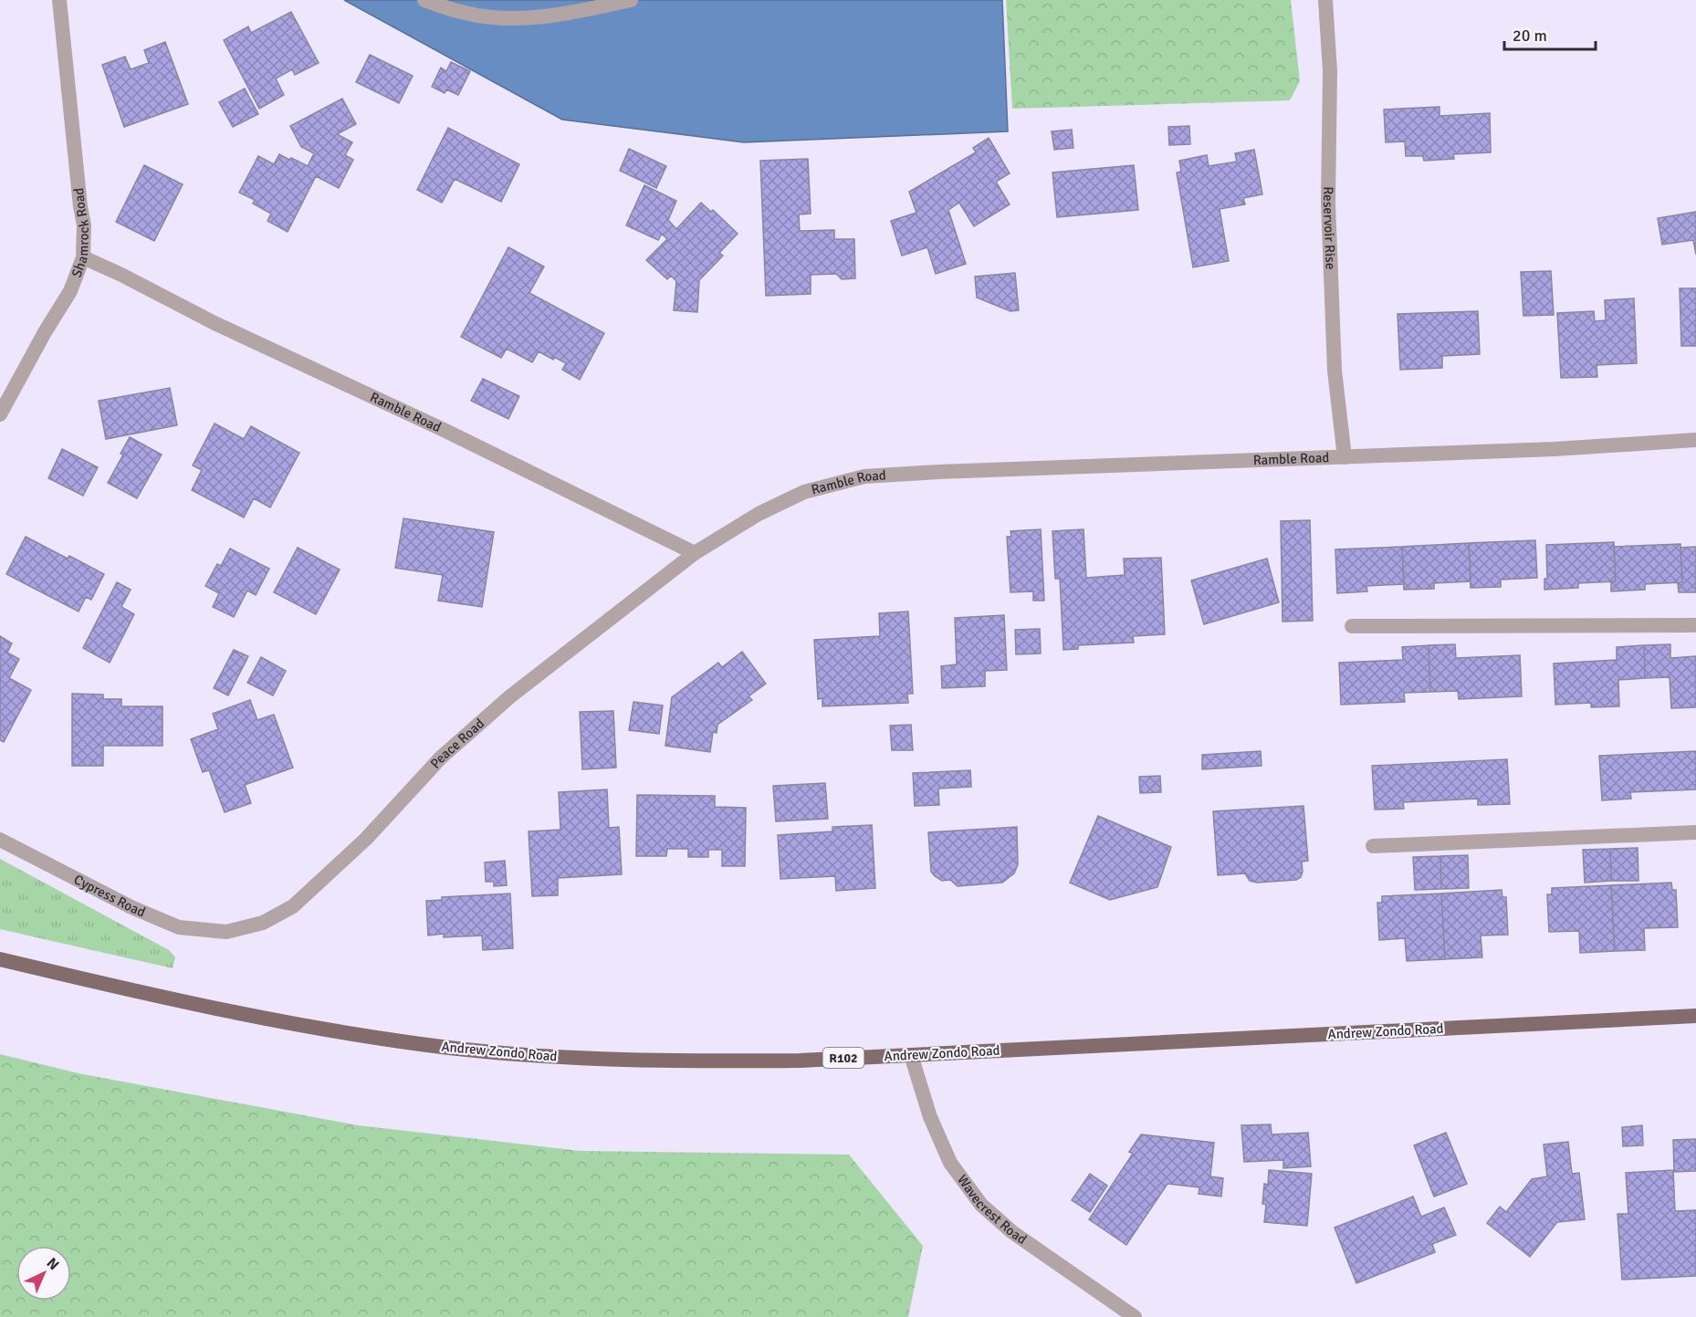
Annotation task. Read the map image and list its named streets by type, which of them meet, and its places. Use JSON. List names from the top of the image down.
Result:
{
  "streets": {
    "main road": ["Andrew Zondo Road", "R102"],
    "street": [
      "Reservoir Rise",
      "Shamrock Road",
      "Ramble Road",
      "Peace Road",
      "Cypress Road",
      "Wavecrest Road"
    ]
  },
  "crossings": [
    ["Reservoir Rise", "Ramble Road"],
    ["Shamrock Road", "Ramble Road"],
    ["Ramble Road", "Peace Road"],
    ["Peace Road", "Cypress Road"],
    ["Andrew Zondo Road", "Wavecrest Road"]
  ],
  "scale_bar": "20 m",
  "north": "top right"
}
